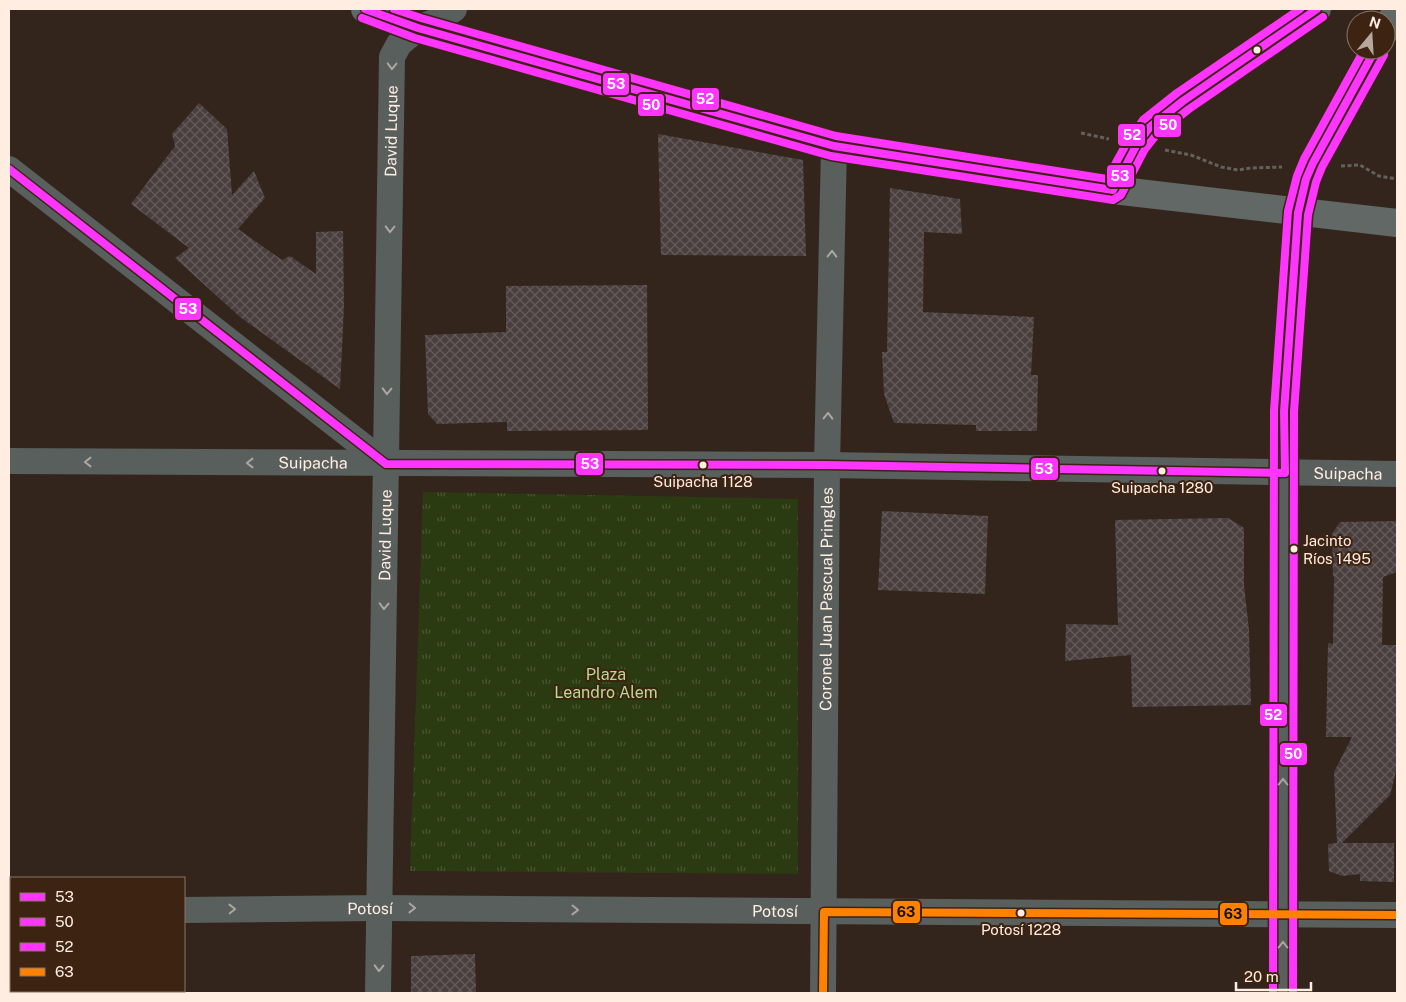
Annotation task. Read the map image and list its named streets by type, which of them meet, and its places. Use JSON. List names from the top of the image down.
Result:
{
  "streets": {
    "street": [
      "David Luque",
      "Suipacha",
      "Coronel Juan Pascual Pringles",
      "Potosí"
    ]
  },
  "crossings": [
    ["David Luque", "Suipacha"],
    ["David Luque", "Potosí"],
    ["Suipacha", "Coronel Juan Pascual Pringles"],
    ["Coronel Juan Pascual Pringles", "Potosí"]
  ],
  "one_way": ["David Luque", "Coronel Juan Pascual Pringles", "Potosí"],
  "parks": ["Plaza Leandro Alem"],
  "places": [
    "Suipacha 1128",
    "Suipacha 1280",
    "Jacinto Ríos 1495",
    "Potosí 1228"
  ],
  "lines": [
    "transit line 53",
    "transit line 52",
    "transit line 50",
    "transit line 63"
  ],
  "legend": [
    "53",
    "50",
    "52",
    "63"
  ],
  "scale_bar": "20 m",
  "north": "top"
}
